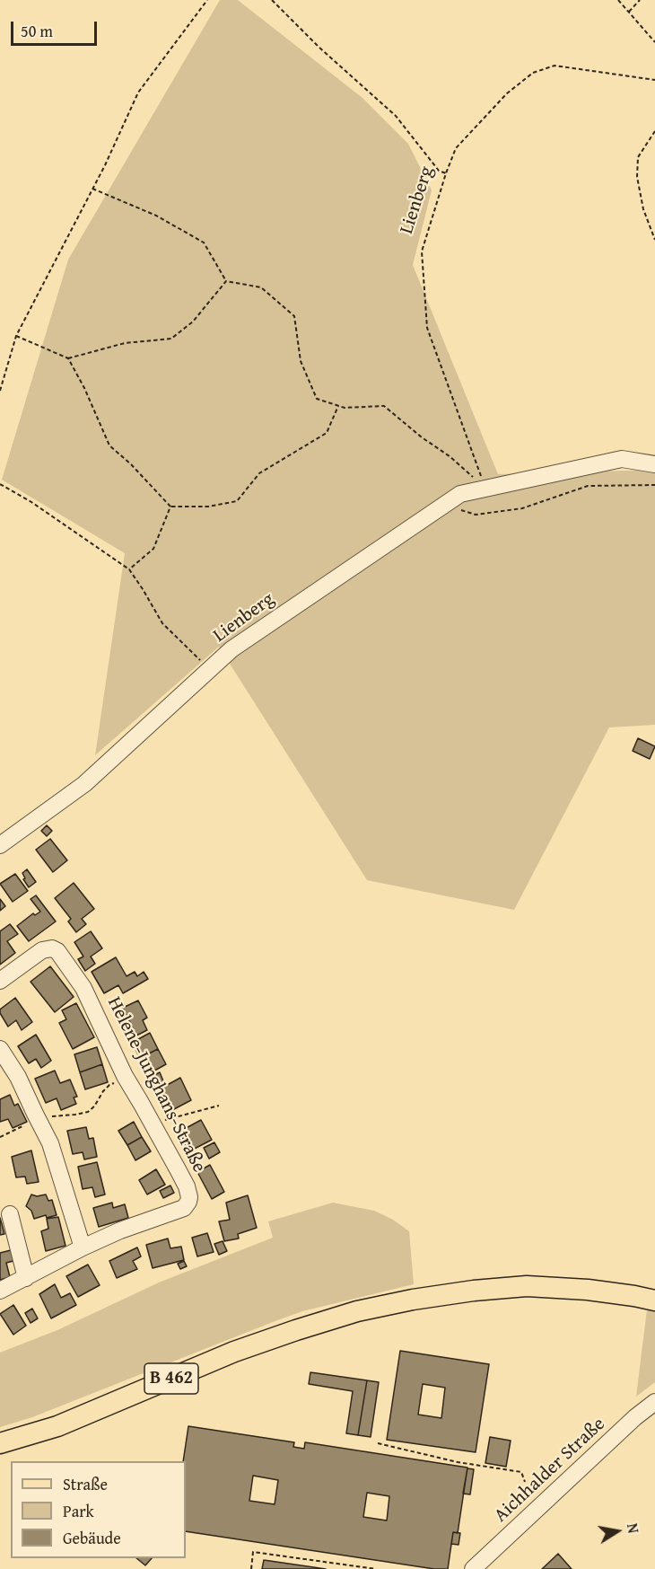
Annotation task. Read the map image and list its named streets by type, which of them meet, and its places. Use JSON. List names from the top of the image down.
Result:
{
  "streets": {
    "main road": ["B 462"],
    "street": ["Lienberg", "Helene-Junghans-Straße", "Aichhalder Straße"]
  },
  "legend": ["Straße", "Park", "Gebäude"],
  "scale_bar": "50 m",
  "north": "right"
}
